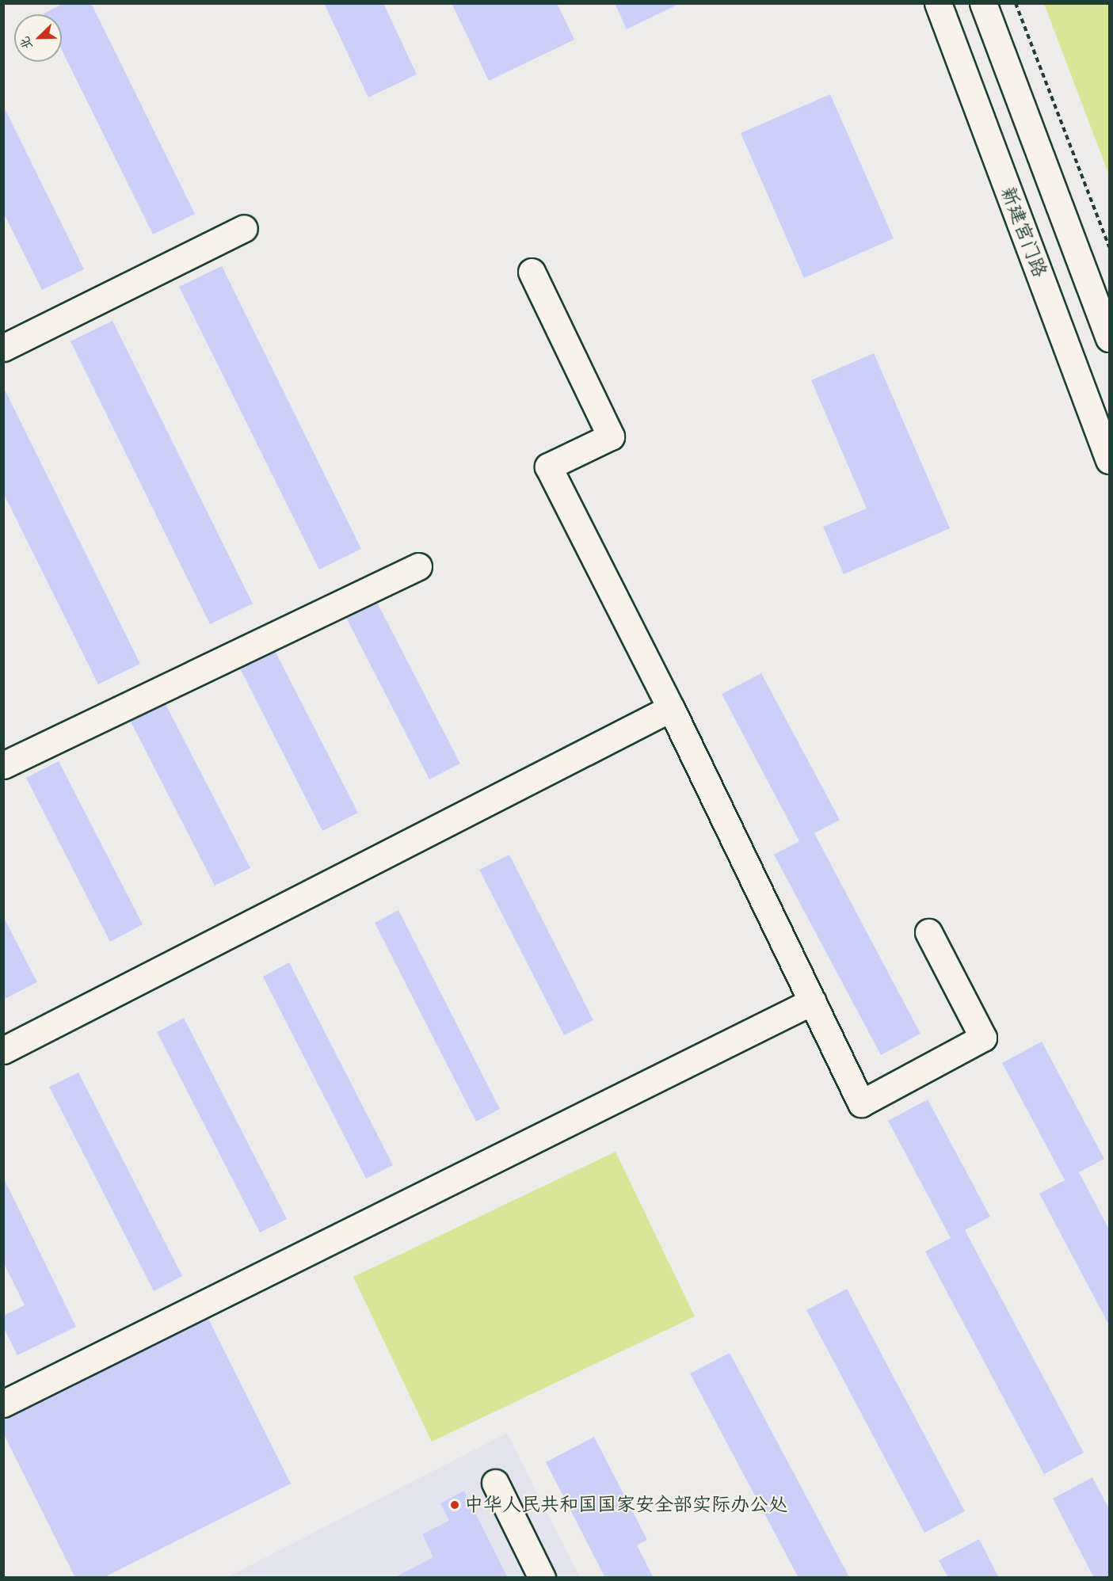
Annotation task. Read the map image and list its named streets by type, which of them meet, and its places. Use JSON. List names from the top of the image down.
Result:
{
  "streets": {
    "street": ["新建宫门路"]
  },
  "places": ["中华人民共和国国家安全部实际办公处"],
  "north": "bottom left"
}
